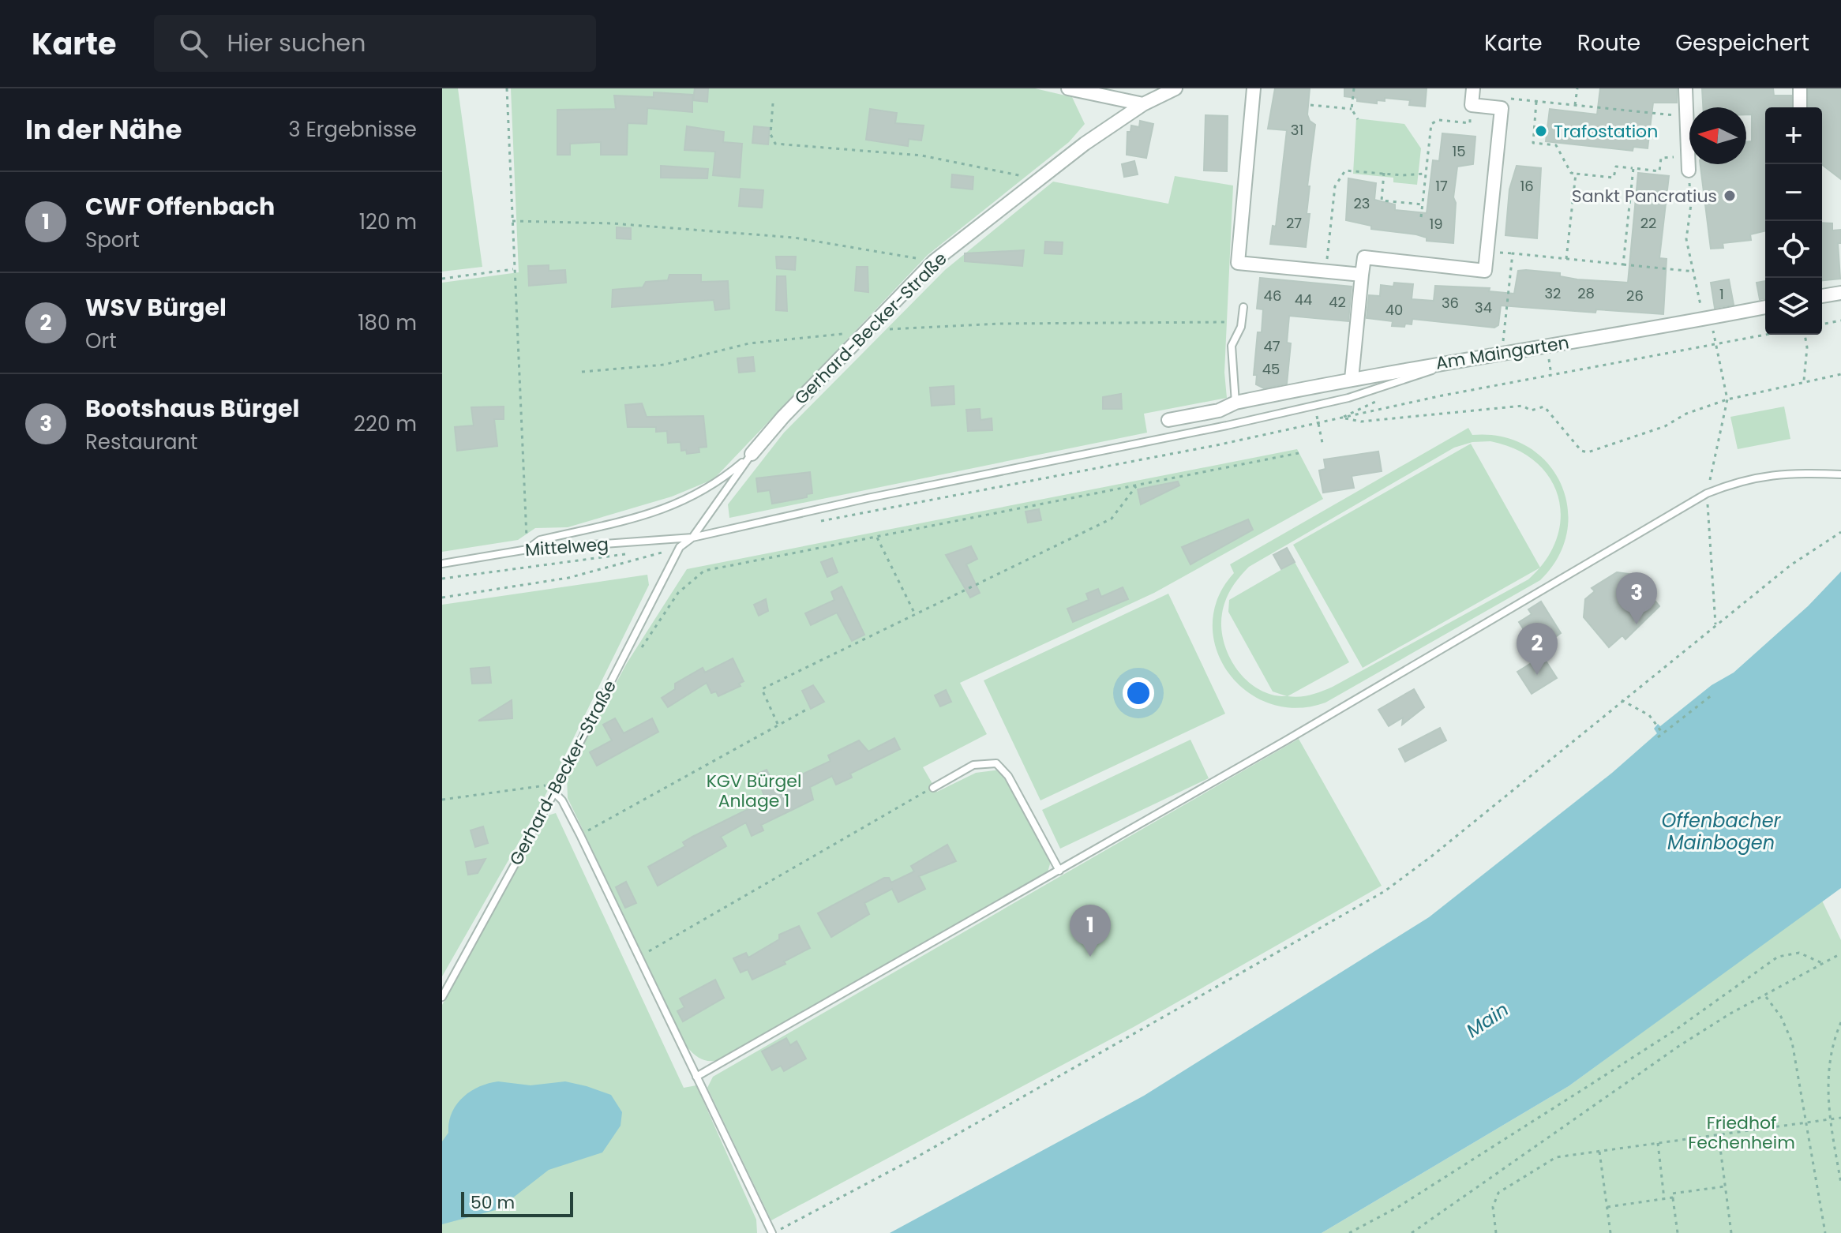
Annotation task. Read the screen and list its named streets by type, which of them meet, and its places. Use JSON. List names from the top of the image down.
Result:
{
  "streets": {
    "street": ["Gerhard-Becker-Straße", "Am Maingarten"],
    "lane": ["Mittelweg"]
  },
  "crossings": [
    ["Gerhard-Becker-Straße", "Mittelweg"]
  ],
  "water": ["Offenbacher Mainbogen", "Main"],
  "parks": ["KGV Bürgel Anlage 1", "Friedhof Fechenheim"],
  "places": ["Trafostation", "Sankt Pancratius"],
  "house_numbers": [
    "31",
    "15",
    "17",
    "16",
    "23",
    "27",
    "22",
    "19",
    "32",
    "28",
    "1",
    "46",
    "26",
    "44",
    "42",
    "36",
    "34",
    "40",
    "47",
    "45"
  ],
  "scale_bar": "50 m",
  "north": "left",
  "page": {
    "header": "Karte",
    "search": "Hier suchen",
    "nav": ["Karte", "Route", "Gespeichert"],
    "heading": ["In der Nähe", "3 Ergebnisse"],
    "map_buttons": ["+", "−"],
    "list": [
      {
        "mark": "1",
        "name": "CWF Offenbach",
        "note": "Sport",
        "value": "120 m"
      },
      {
        "mark": "2",
        "name": "WSV Bürgel",
        "note": "Ort",
        "value": "180 m"
      },
      {
        "mark": "3",
        "name": "Bootshaus Bürgel",
        "note": "Restaurant",
        "value": "220 m"
      }
    ],
    "pins": ["3", "2", "1"],
    "scale": "50 m"
  }
}
